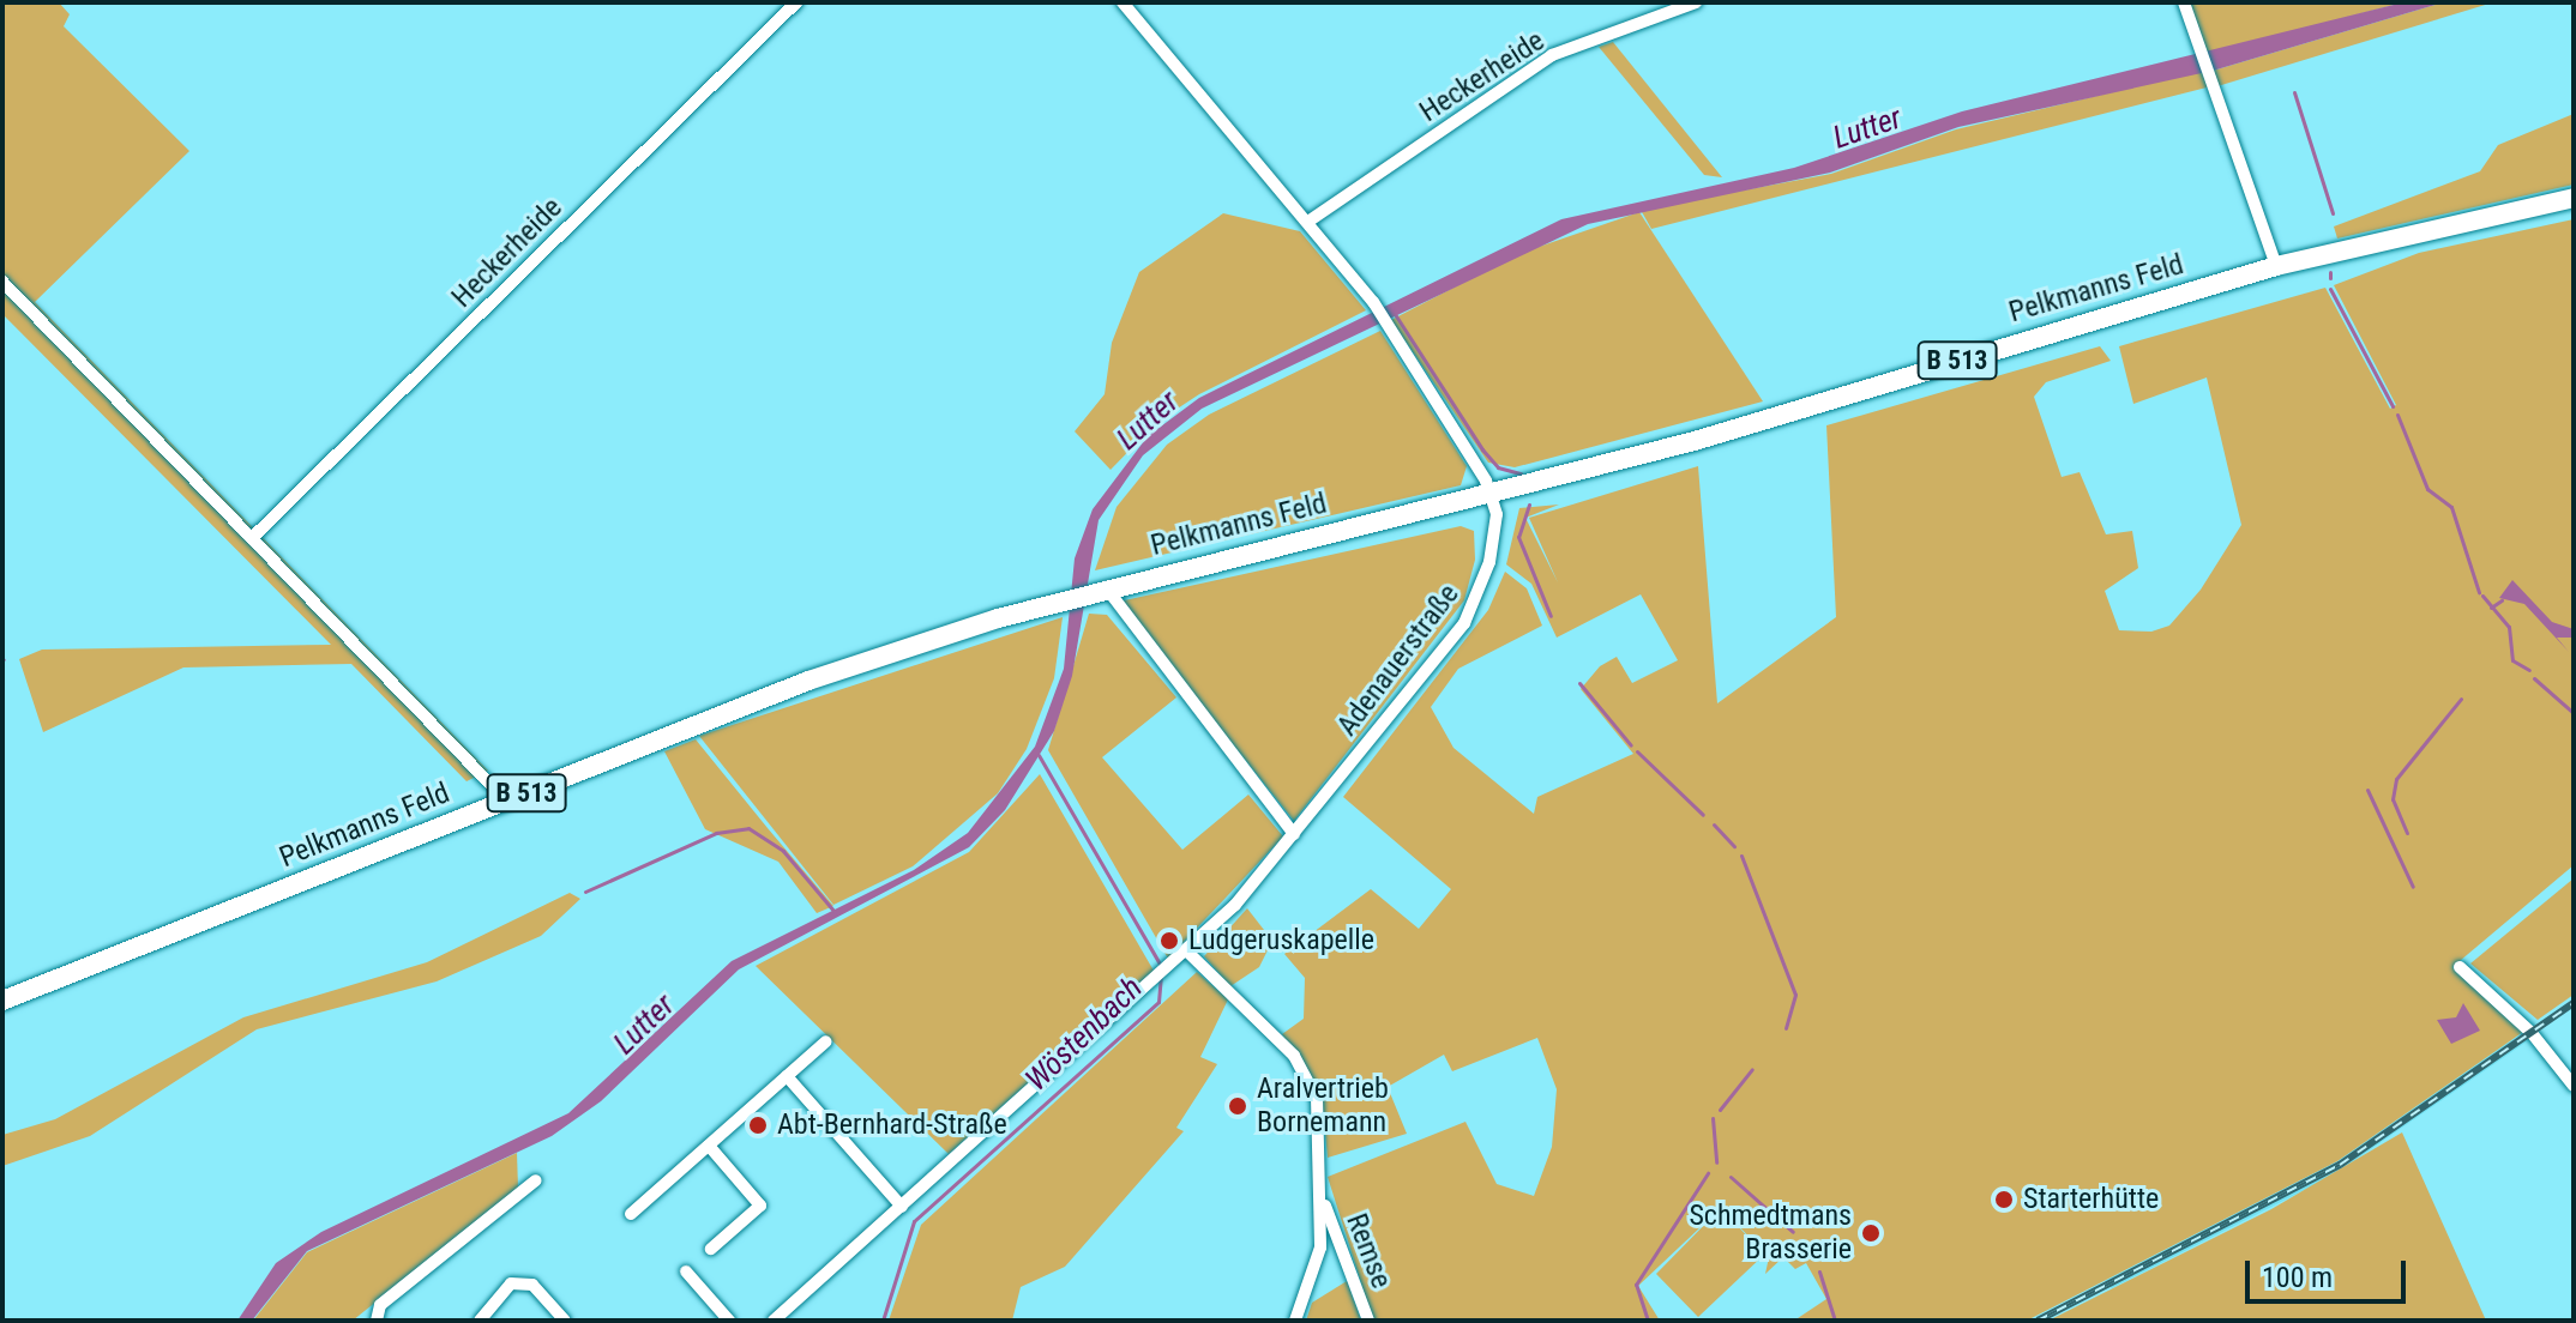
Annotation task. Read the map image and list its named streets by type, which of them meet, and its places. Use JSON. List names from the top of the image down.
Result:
{
  "streets": {
    "main road": ["Pelkmanns Feld", "B 513"],
    "street": ["Heckerheide", "Adenauerstraße", "Remse"]
  },
  "crossings": [
    ["Pelkmanns Feld", "Adenauerstraße"]
  ],
  "water": ["Lutter", "Wöstenbach"],
  "places": [
    "Ludgeruskapelle",
    "Aralvertrieb Bornemann",
    "Abt-Bernhard-Straße",
    "Starterhütte",
    "Schmedtmans Brasserie"
  ],
  "scale_bar": "100 m"
}
